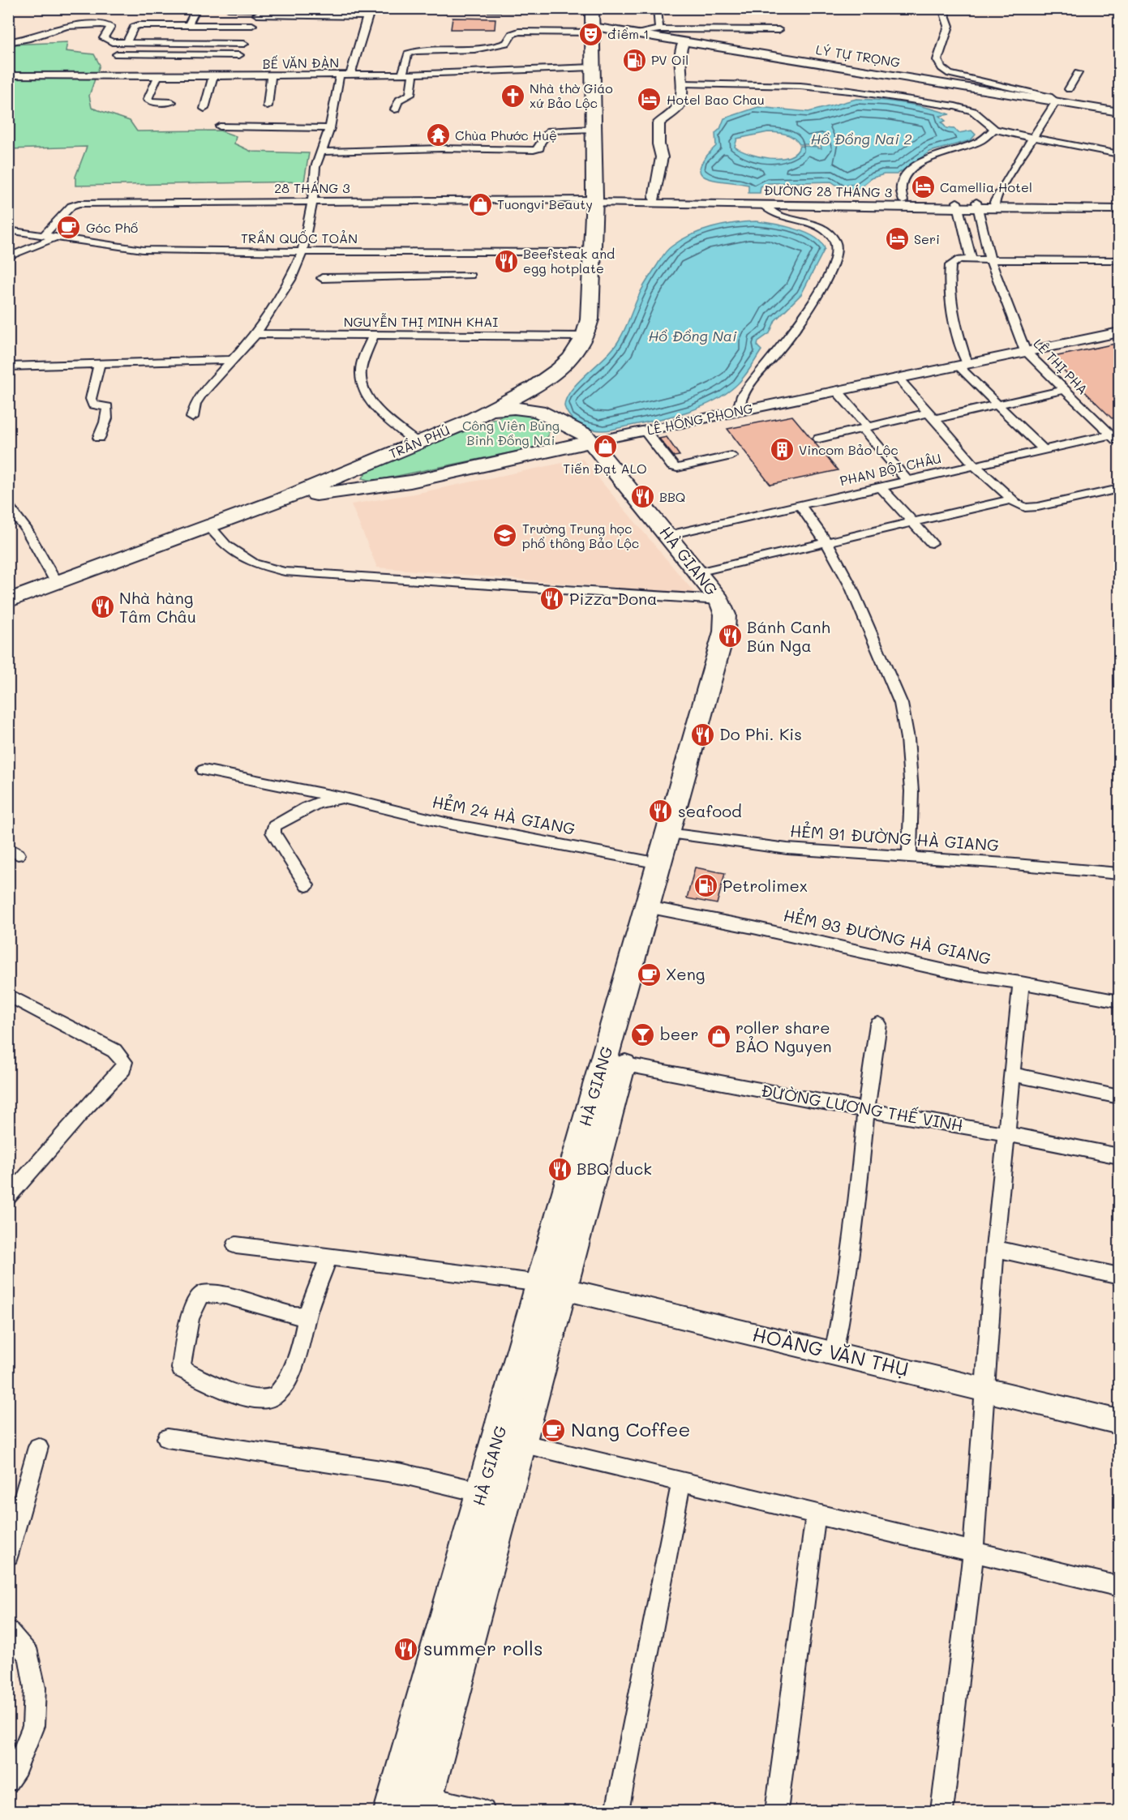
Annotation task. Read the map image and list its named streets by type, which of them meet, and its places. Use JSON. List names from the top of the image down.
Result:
{
  "streets": {
    "highway": ["LÊ HỒNG PHONG", "TRẦN PHÚ", "HÀ GIANG"],
    "street": [
      "LÝ TỰ TRỌNG",
      "BẾ VĂN ĐÀN",
      "28 THÁNG 3",
      "ĐƯỜNG 28 THÁNG 3",
      "TRẦN QUỐC TOẢN",
      "NGUYỄN THỊ MINH KHAI",
      "LÊ THỊ PHA",
      "PHAN BỘI CHÂU",
      "HẺM 24 HÀ GIANG",
      "HẺM 91 ĐƯỜNG HÀ GIANG",
      "HẺM 93 ĐƯỜNG HÀ GIANG",
      "ĐƯỜNG LƯƠNG THẾ VINH",
      "HOÀNG VĂN THỤ"
    ]
  },
  "crossings": [
    ["LÝ TỰ TRỌNG", "TRẦN PHÚ"],
    ["BẾ VĂN ĐÀN", "TRẦN PHÚ"],
    ["28 THÁNG 3", "ĐƯỜNG 28 THÁNG 3"],
    ["28 THÁNG 3", "TRẦN QUỐC TOẢN"],
    ["28 THÁNG 3", "TRẦN PHÚ"],
    ["ĐƯỜNG 28 THÁNG 3", "LÊ THỊ PHA"],
    ["ĐƯỜNG 28 THÁNG 3", "TRẦN PHÚ"],
    ["TRẦN QUỐC TOẢN", "TRẦN PHÚ"],
    ["NGUYỄN THỊ MINH KHAI", "TRẦN PHÚ"],
    ["LÊ THỊ PHA", "LÊ HỒNG PHONG"],
    ["LÊ THỊ PHA", "PHAN BỘI CHÂU"],
    ["LÊ HỒNG PHONG", "TRẦN PHÚ"],
    ["LÊ HỒNG PHONG", "HÀ GIANG"],
    ["TRẦN PHÚ", "HÀ GIANG"],
    ["PHAN BỘI CHÂU", "HÀ GIANG"],
    ["HÀ GIANG", "HẺM 24 HÀ GIANG"],
    ["HÀ GIANG", "HẺM 91 ĐƯỜNG HÀ GIANG"],
    ["HÀ GIANG", "HẺM 93 ĐƯỜNG HÀ GIANG"],
    ["HÀ GIANG", "ĐƯỜNG LƯƠNG THẾ VINH"],
    ["HÀ GIANG", "HOÀNG VĂN THỤ"]
  ],
  "water": ["Hồ Đồng Nai 2", "Hồ Đồng Nai"],
  "parks": ["Công Viên Bùng Binh Đồng Nai"],
  "places": {
    "theatre": ["điểm 1"],
    "fuel station": ["PV Oil", "Petrolimex"],
    "church": ["Nhà thờ Giáo xứ Bảo Lộc"],
    "hotel": ["Hotel Bao Chau", "Camellia Hotel", "Seri"],
    "temple": ["Chùa Phước Huệ"],
    "shop": ["Tuongvi Beauty", "Tiến Đạt ALO", "roller share BẢO Nguyen"],
    "cafe": ["Góc Phố", "Xeng", "Nang Coffee"],
    "restaurant": [
      "Beefsteak and egg hotplate",
      "BBQ",
      "Pizza Dona",
      "Nhà hàng Tâm Châu",
      "Bánh Canh Bún Nga",
      "Do Phi. Kis",
      "seafood",
      "BBQ duck",
      "summer rolls"
    ],
    "building": ["Vincom Bảo Lộc"],
    "school or university": ["Trường Trung học phổ thông Bảo Lộc"],
    "bar": ["beer"]
  }
}
